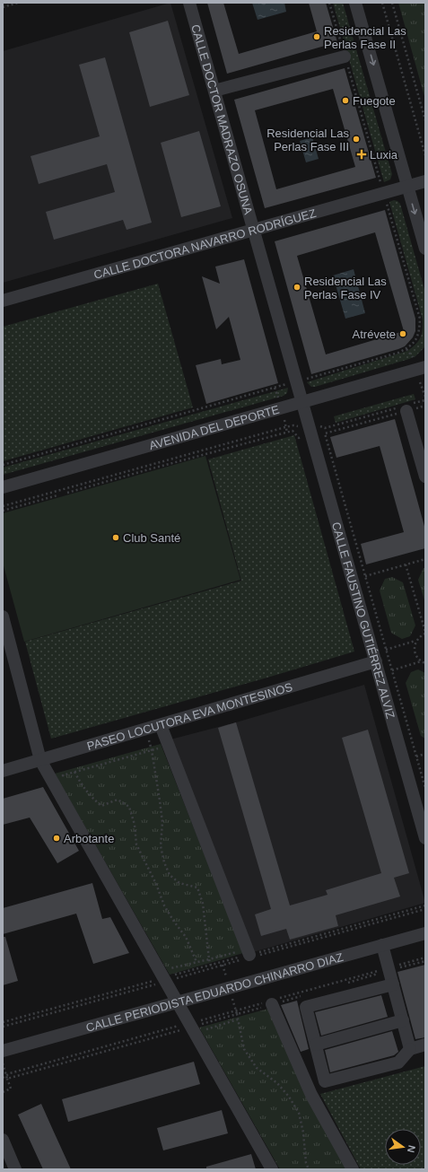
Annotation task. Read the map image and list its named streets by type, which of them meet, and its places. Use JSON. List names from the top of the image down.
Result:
{
  "streets": {
    "street": [
      "CALLE DOCTOR MADRAZO OSUNA",
      "CALLE DOCTORA NAVARRO RODRÍGUEZ",
      "AVENIDA DEL DEPORTE",
      "CALLE FAUSTINO GUTIÉRREZ ALVIZ",
      "PASEO LOCUTORA EVA MONTESINOS",
      "CALLE PERIODISTA EDUARDO CHINARRO DIAZ"
    ]
  },
  "crossings": [
    ["CALLE DOCTOR MADRAZO OSUNA", "CALLE DOCTORA NAVARRO RODRÍGUEZ"],
    ["CALLE DOCTOR MADRAZO OSUNA", "AVENIDA DEL DEPORTE"],
    ["CALLE DOCTOR MADRAZO OSUNA", "CALLE FAUSTINO GUTIÉRREZ ALVIZ"],
    ["AVENIDA DEL DEPORTE", "CALLE FAUSTINO GUTIÉRREZ ALVIZ"],
    ["CALLE FAUSTINO GUTIÉRREZ ALVIZ", "PASEO LOCUTORA EVA MONTESINOS"]
  ],
  "places": {
    "other": [
      "Residencial Las Perlas Fase II",
      "Fuegote",
      "Residencial Las Perlas Fase III",
      "Residencial Las Perlas Fase IV",
      "Atrévete",
      "Club Santé",
      "Arbotante"
    ],
    "health": ["Luxia"]
  },
  "north": "right"
}
